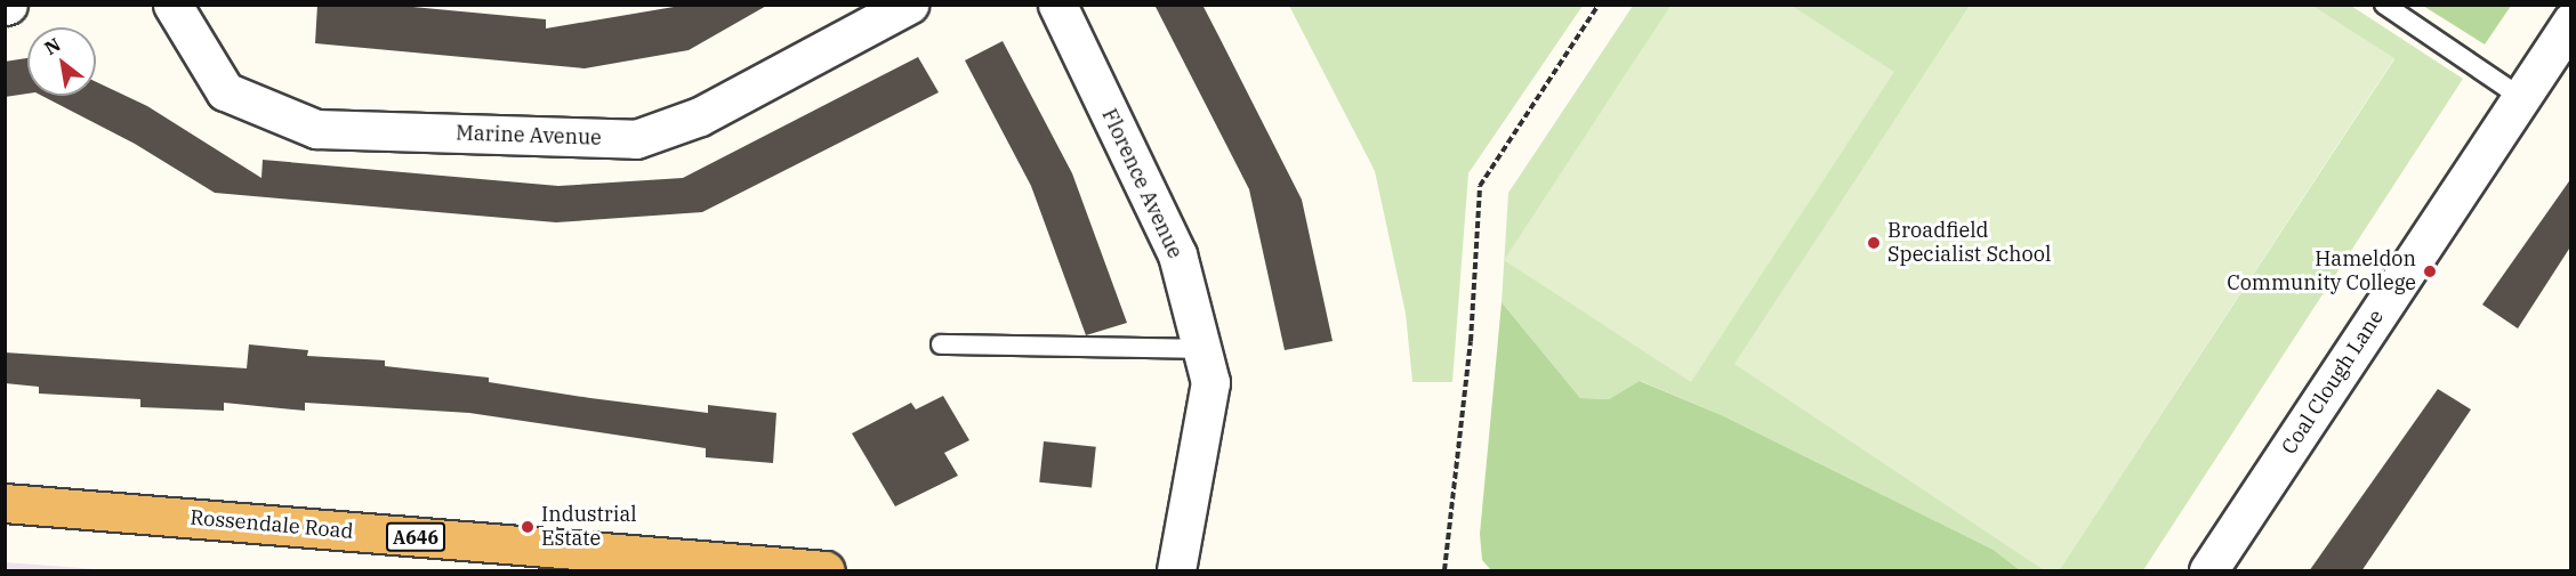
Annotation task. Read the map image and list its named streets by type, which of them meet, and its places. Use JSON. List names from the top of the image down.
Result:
{
  "streets": {
    "highway": ["Rossendale Road", "A646"],
    "street": ["Marine Avenue", "Florence Avenue", "Coal Clough Lane"]
  },
  "places": ["Broadfield Specialist School", "Hameldon Community College", "Industrial Estate"],
  "north": "top left"
}
